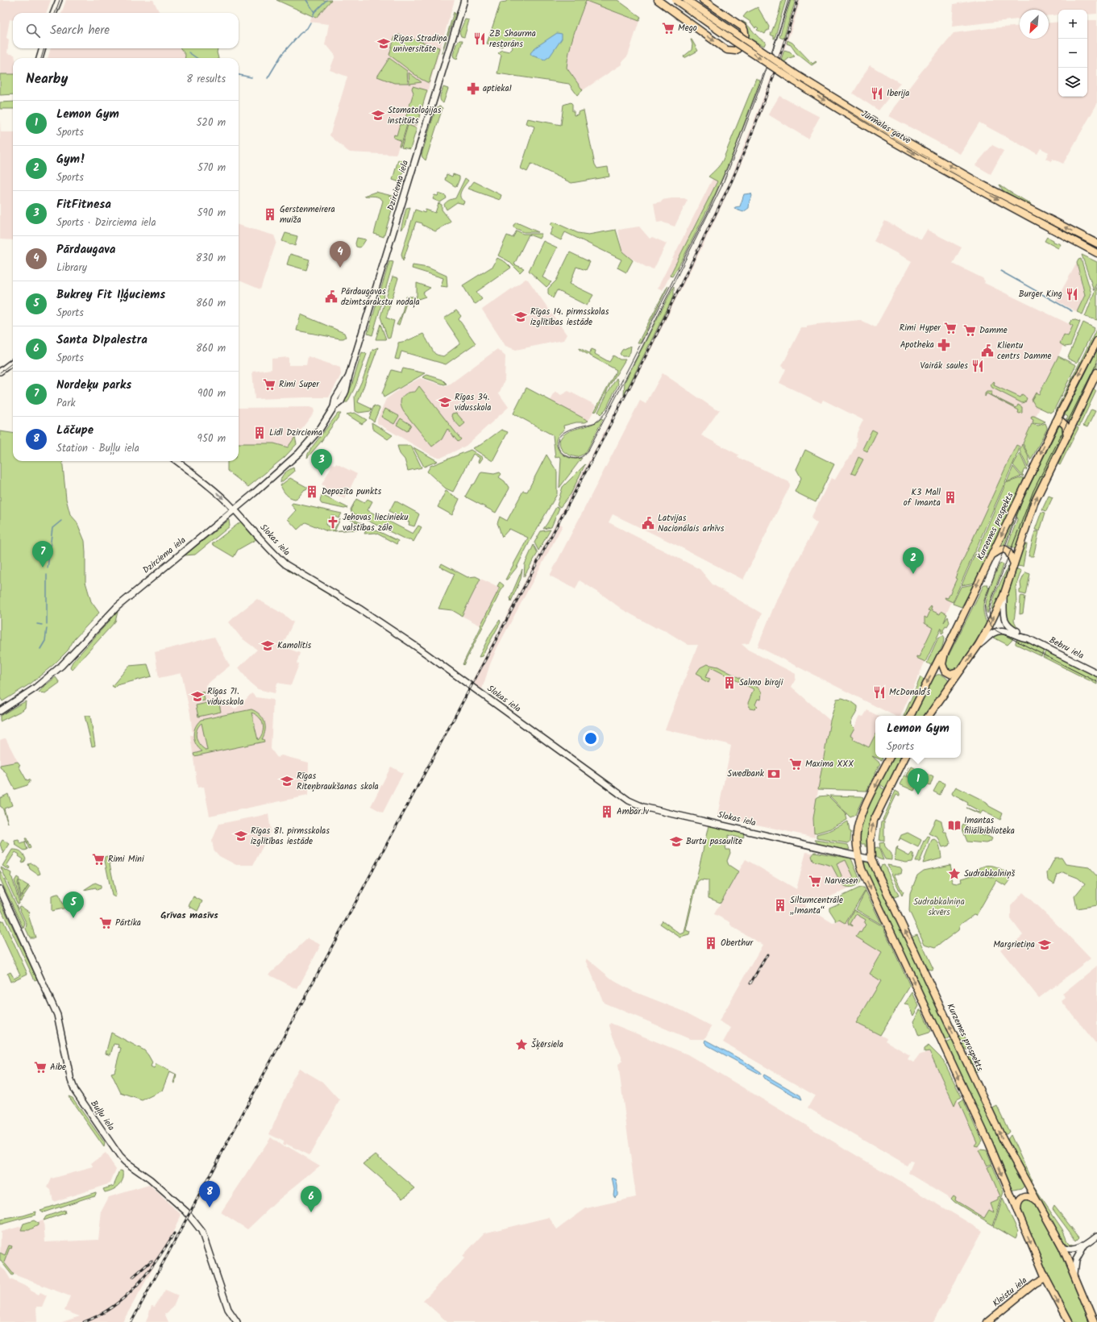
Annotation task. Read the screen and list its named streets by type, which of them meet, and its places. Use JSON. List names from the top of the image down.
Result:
{
  "streets": {
    "main road": ["Jūrmalas gatve", "Kurzemes prospekts", "Kleistu iela"],
    "street": [
      "Dzirciema iela",
      "Slokas iela",
      "Bebru iela",
      "Buļļu iela"
    ]
  },
  "crossings": [
    ["Dzirciema iela", "Slokas iela"],
    ["Kurzemes prospekts", "Slokas iela"]
  ],
  "districts": ["Grīvas masīvs"],
  "parks": ["Sudrabkalniņa skvērs"],
  "places": {
    "supermarket": [
      "Mego",
      "Rimi Hyper",
      "Damme",
      "Rimi Super",
      "Maxima XXX",
      "Rimi Mini",
      "Narvesen",
      "Pārtika",
      "Aibe"
    ],
    "restaurant": [
      "ZB Shaurma restorāns",
      "Iberija",
      "Burger King",
      "Vairāk saules",
      "McDonald's"
    ],
    "school or university": [
      "Rīgas Stradiņa universitāte",
      "Stomatoloģijas institūts",
      "Rīgas 14. pirmsskolas izglītības iestāde",
      "Rīgas 34. vidusskola",
      "Kamolītis",
      "Rīgas 71. vidusskola",
      "Rīgas Riteņbraukšanas skola",
      "Rīgas 81. pirmsskolas izglītības iestāde",
      "Burtu pasaulīte",
      "Margrietiņa"
    ],
    "pharmacy": ["aptieka1", "Apotheka"],
    "building": [
      "Gerstenmeirera muiža",
      "Lidl Dzirciema",
      "Depozīta punkts",
      "K3 Mall of Imanta",
      "Salmo biroji",
      "Ambar.lv",
      "Siltumcentrāle „Imanta“",
      "Oberthur"
    ],
    "public building": ["Pārdaugavas dzimtsarakstu nodaļa", "Klientu centrs Damme", "Latvijas Nacionālais arhīvs"],
    "church": ["Jehovas liecinieku valstības zāle"],
    "bank": ["Swedbank"],
    "library": ["Imantas filiālbibliotēka"],
    "place": ["Sudrabkalniņš", "Šķērsiela"]
  },
  "north": "bottom left",
  "page": {
    "map_buttons": ["+", "−"],
    "search": "Search here",
    "heading": ["Nearby", "8 results"],
    "list": [
      {
        "mark": "1",
        "name": "Lemon Gym",
        "note": "Sports",
        "value": "520 m"
      },
      {
        "mark": "2",
        "name": "Gym!",
        "note": "Sports",
        "value": "570 m"
      },
      {
        "mark": "3",
        "name": "FitFitnesa",
        "note": "Sports · Dzirciema iela",
        "value": "590 m"
      },
      {
        "mark": "4",
        "name": "Pārdaugava",
        "note": "Library",
        "value": "830 m"
      },
      {
        "mark": "5",
        "name": "Bukrey Fit Iļģuciems",
        "note": "Sports",
        "value": "860 m"
      },
      {
        "mark": "6",
        "name": "Santa DIpalestra",
        "note": "Sports",
        "value": "860 m"
      },
      {
        "mark": "7",
        "name": "Nordeķu parks",
        "note": "Park",
        "value": "900 m"
      },
      {
        "mark": "8",
        "name": "Lāčupe",
        "note": "Station · Buļļu iela",
        "value": "950 m"
      }
    ],
    "pins": [
      "4",
      "3",
      "7",
      "2",
      "1",
      "5",
      "8",
      "6"
    ],
    "popup": ["Lemon Gym", "Sports"]
  }
}
